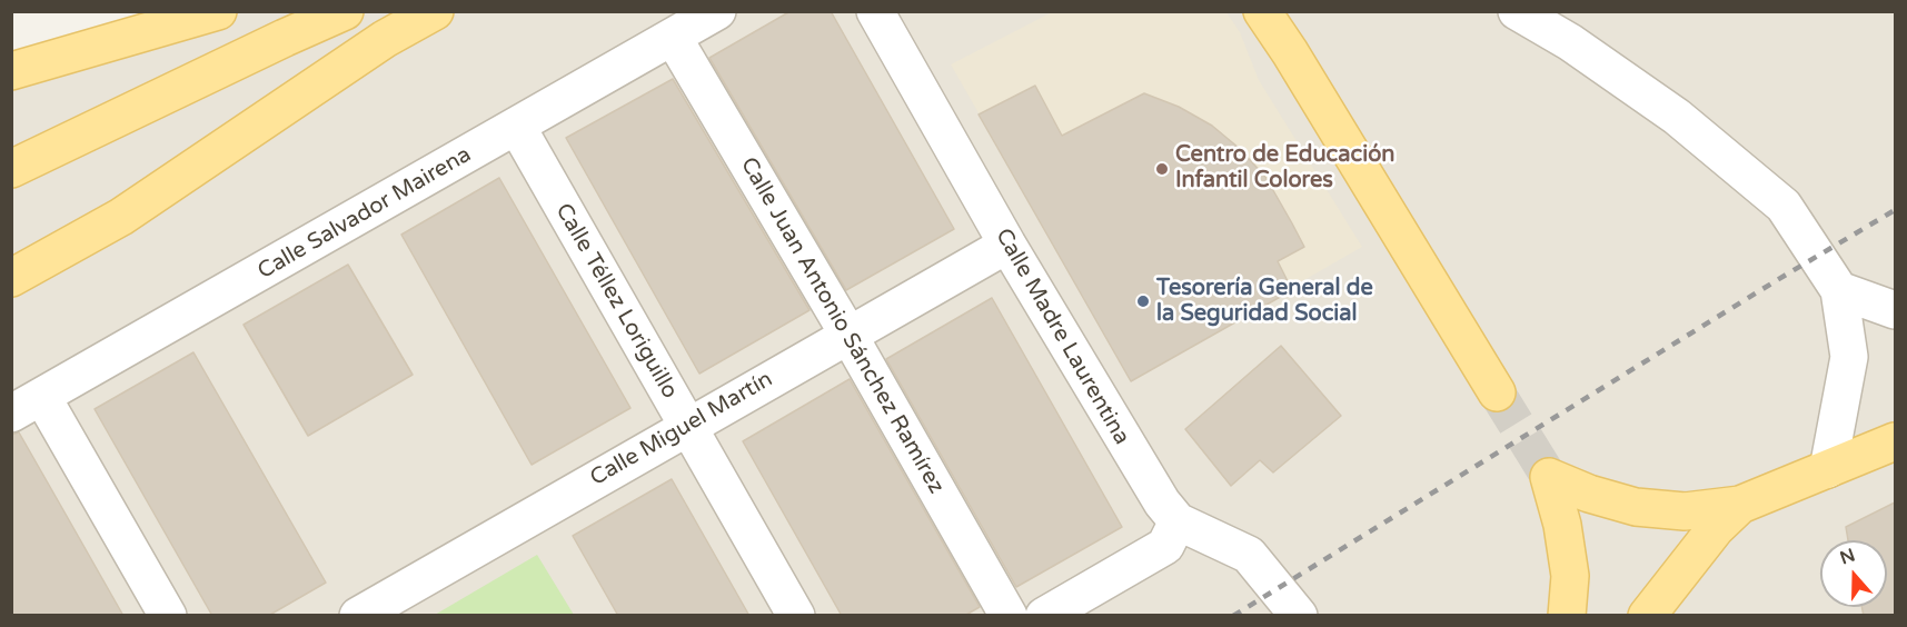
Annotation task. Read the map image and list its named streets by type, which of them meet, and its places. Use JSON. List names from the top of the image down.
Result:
{
  "streets": {
    "street": [
      "Calle Salvador Mairena",
      "Calle Téllez Loriguillo",
      "Calle Juan Antonio Sánchez Ramírez",
      "Calle Madre Laurentina",
      "Calle Miguel Martín"
    ]
  },
  "crossings": [
    ["Calle Salvador Mairena", "Calle Téllez Loriguillo"],
    ["Calle Salvador Mairena", "Calle Juan Antonio Sánchez Ramírez"],
    ["Calle Téllez Loriguillo", "Calle Miguel Martín"],
    ["Calle Juan Antonio Sánchez Ramírez", "Calle Miguel Martín"],
    ["Calle Madre Laurentina", "Calle Miguel Martín"]
  ],
  "places": ["Centro de Educación Infantil Colores", "Tesorería General de la Seguridad Social"],
  "north": "top"
}
